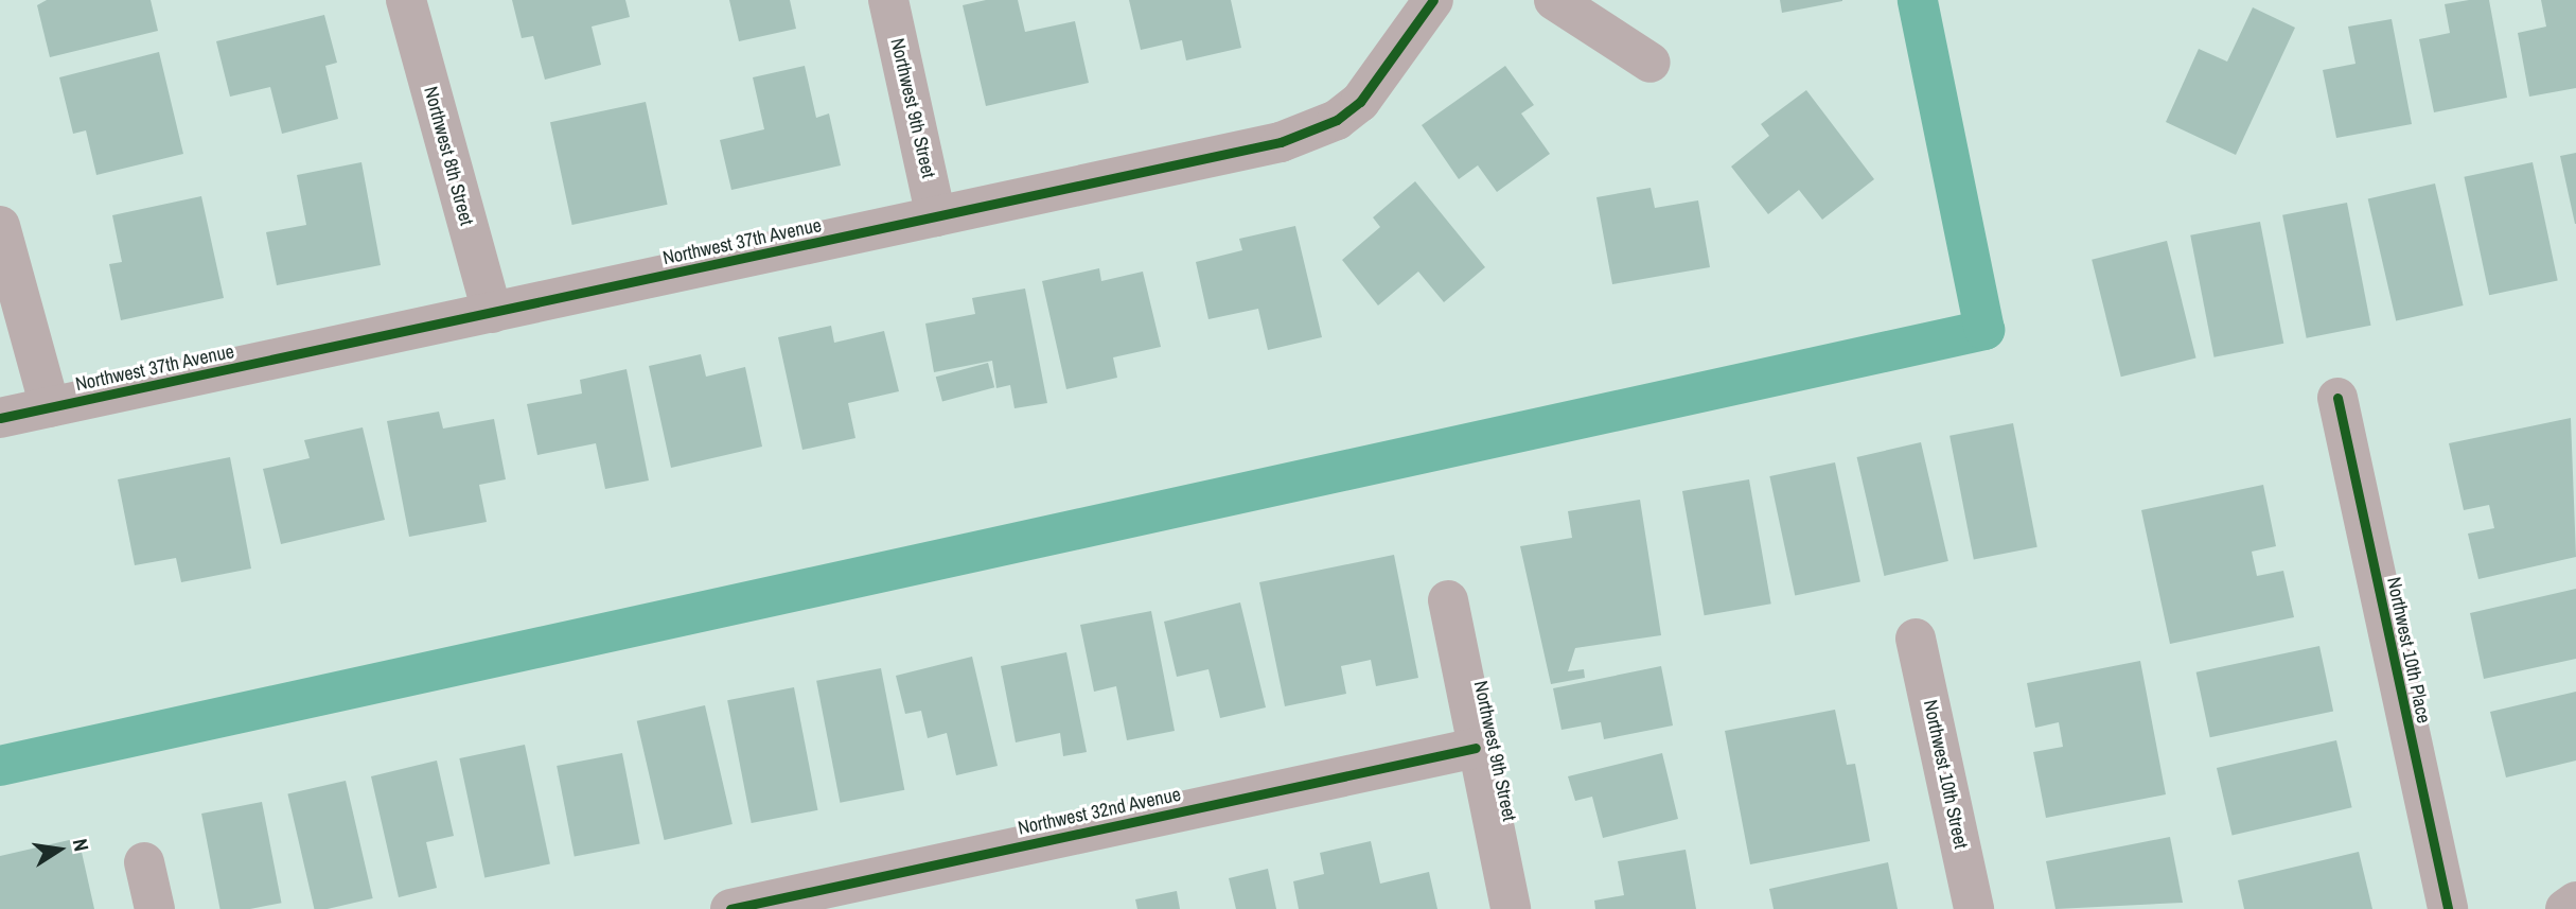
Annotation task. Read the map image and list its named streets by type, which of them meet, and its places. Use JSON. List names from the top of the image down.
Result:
{
  "streets": {
    "street": [
      "Northwest 9th Street",
      "Northwest 8th Street",
      "Northwest 37th Avenue",
      "Northwest 10th Place",
      "Northwest 10th Street",
      "Northwest 32nd Avenue"
    ]
  },
  "crossings": [
    ["Northwest 9th Street", "Northwest 37th Avenue"],
    ["Northwest 9th Street", "Northwest 32nd Avenue"],
    ["Northwest 8th Street", "Northwest 37th Avenue"]
  ],
  "north": "right"
}
